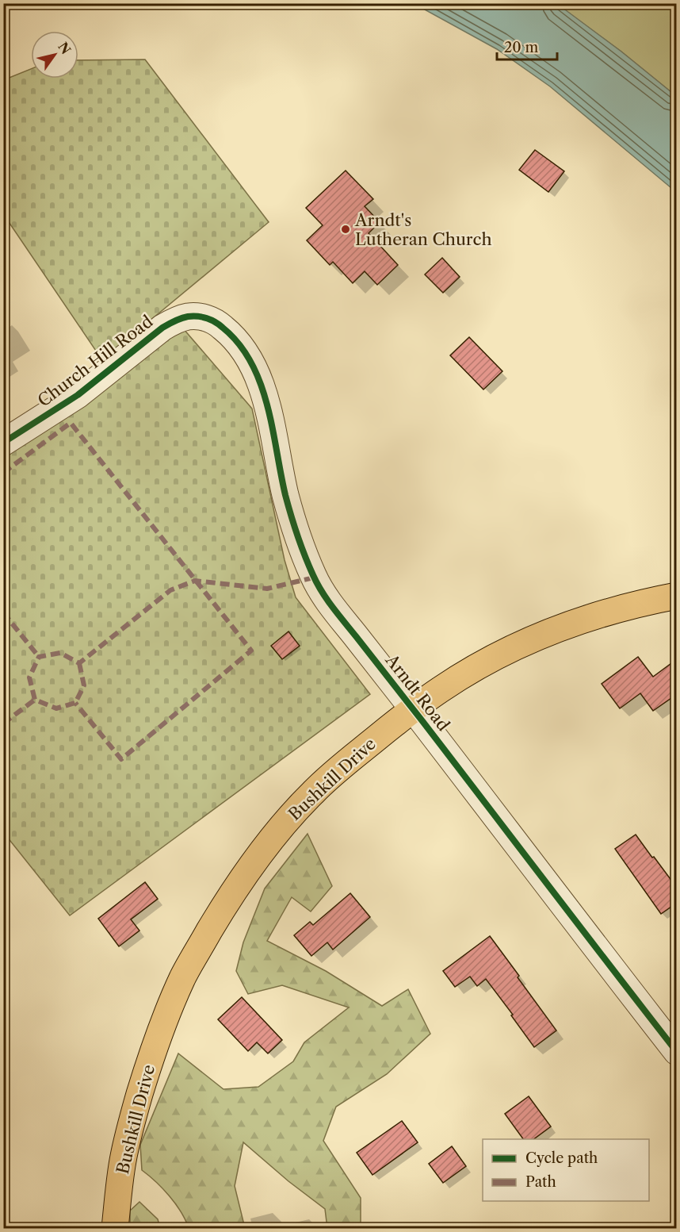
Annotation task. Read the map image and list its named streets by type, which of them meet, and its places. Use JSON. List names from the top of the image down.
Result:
{
  "streets": {
    "main road": ["Bushkill Drive"],
    "street": ["Church Hill Road", "Arndt Road"]
  },
  "crossings": [
    ["Church Hill Road", "Arndt Road"],
    ["Arndt Road", "Bushkill Drive"]
  ],
  "places": ["Arndt's Lutheran Church"],
  "legend": ["Cycle path", "Path"],
  "scale_bar": "20 m",
  "north": "top right"
}
